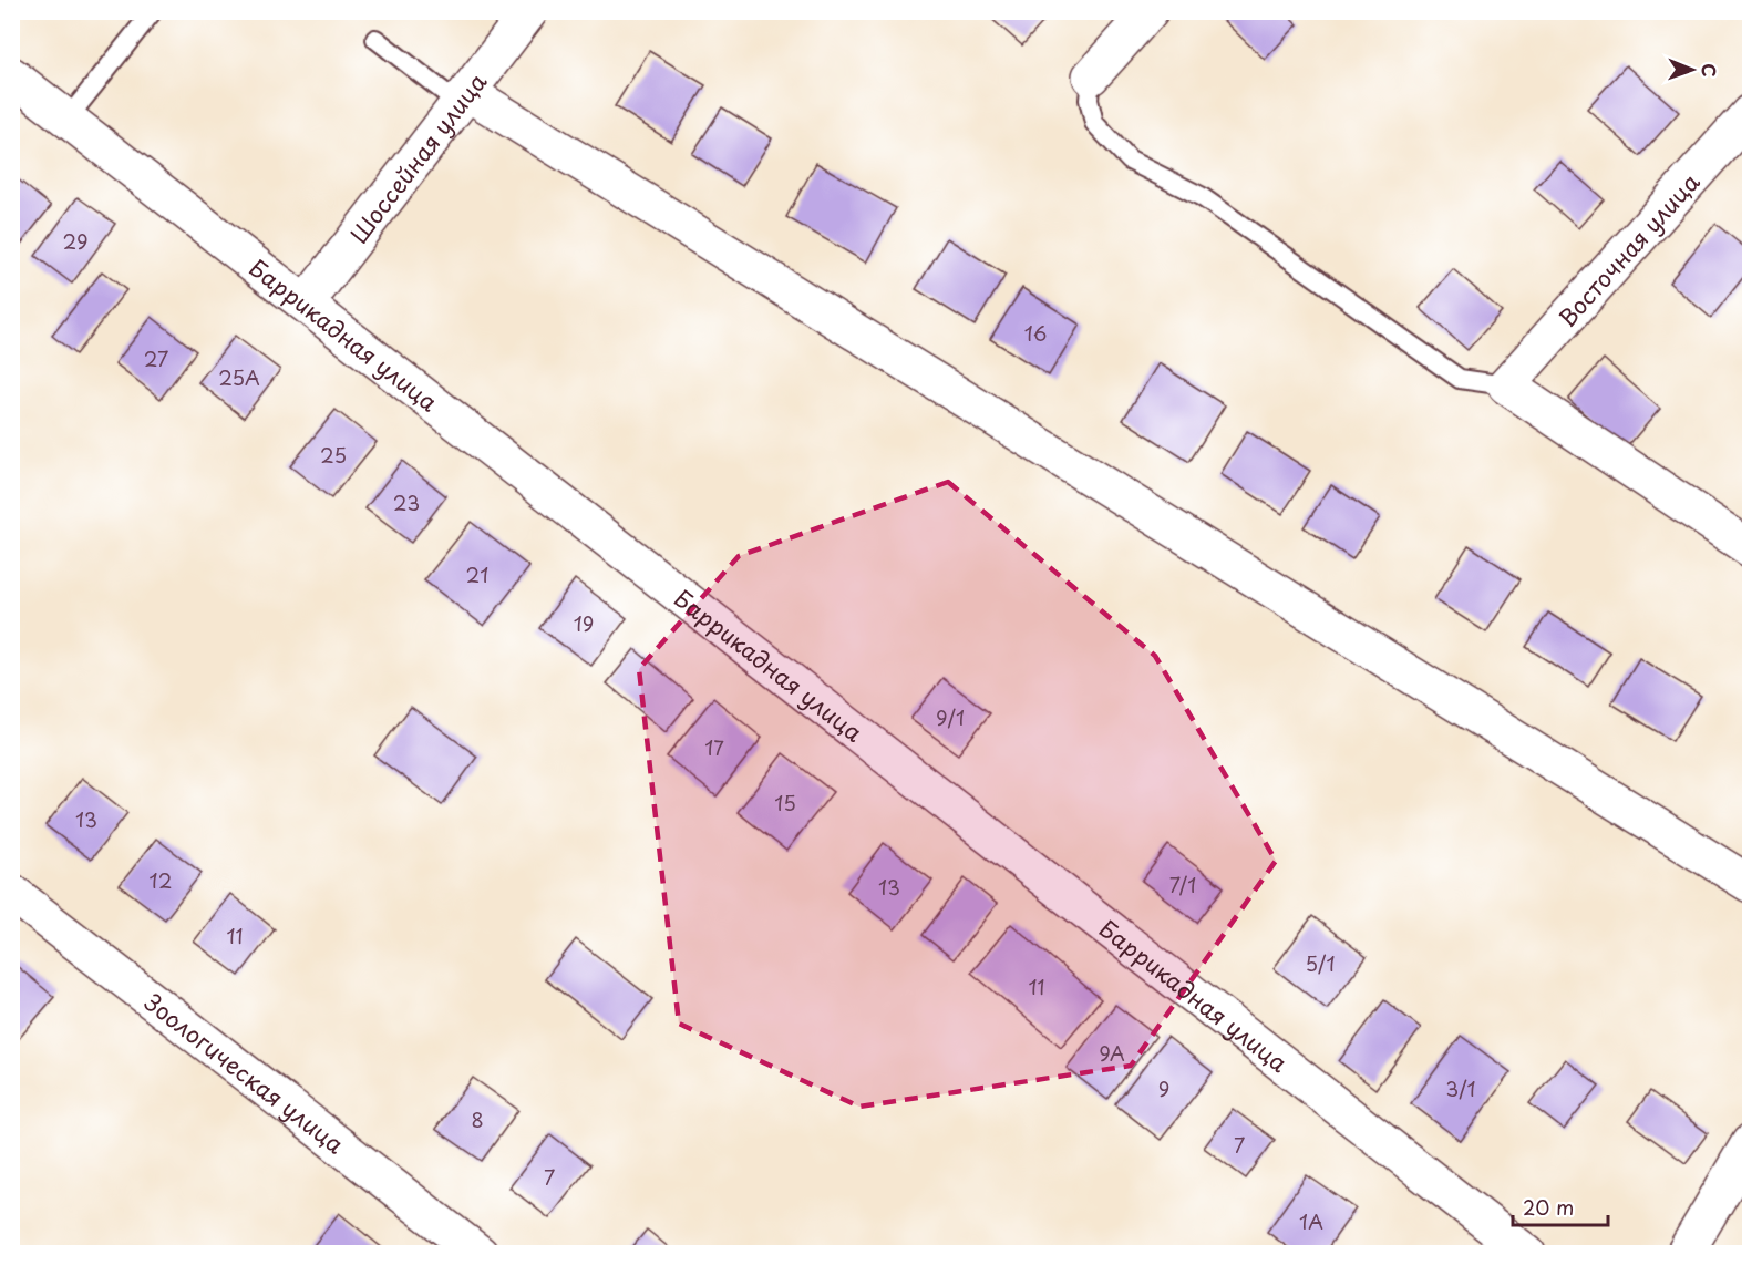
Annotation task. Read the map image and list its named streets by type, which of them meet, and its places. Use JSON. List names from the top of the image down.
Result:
{
  "streets": {
    "street": [
      "Шоссейная улица",
      "Восточная улица",
      "Баррикадная улица",
      "Зоологическая улица"
    ]
  },
  "crossings": [
    ["Шоссейная улица", "Баррикадная улица"]
  ],
  "house_numbers": [
    "29",
    "16",
    "27",
    "25А",
    "25",
    "23",
    "21",
    "19",
    "9/1",
    "17",
    "15",
    "13",
    "12",
    "7/1",
    "13",
    "11",
    "5/1",
    "11",
    "9А",
    "9",
    "3/1",
    "8",
    "7",
    "7",
    "1А"
  ],
  "scale_bar": "20 m",
  "north": "right"
}
